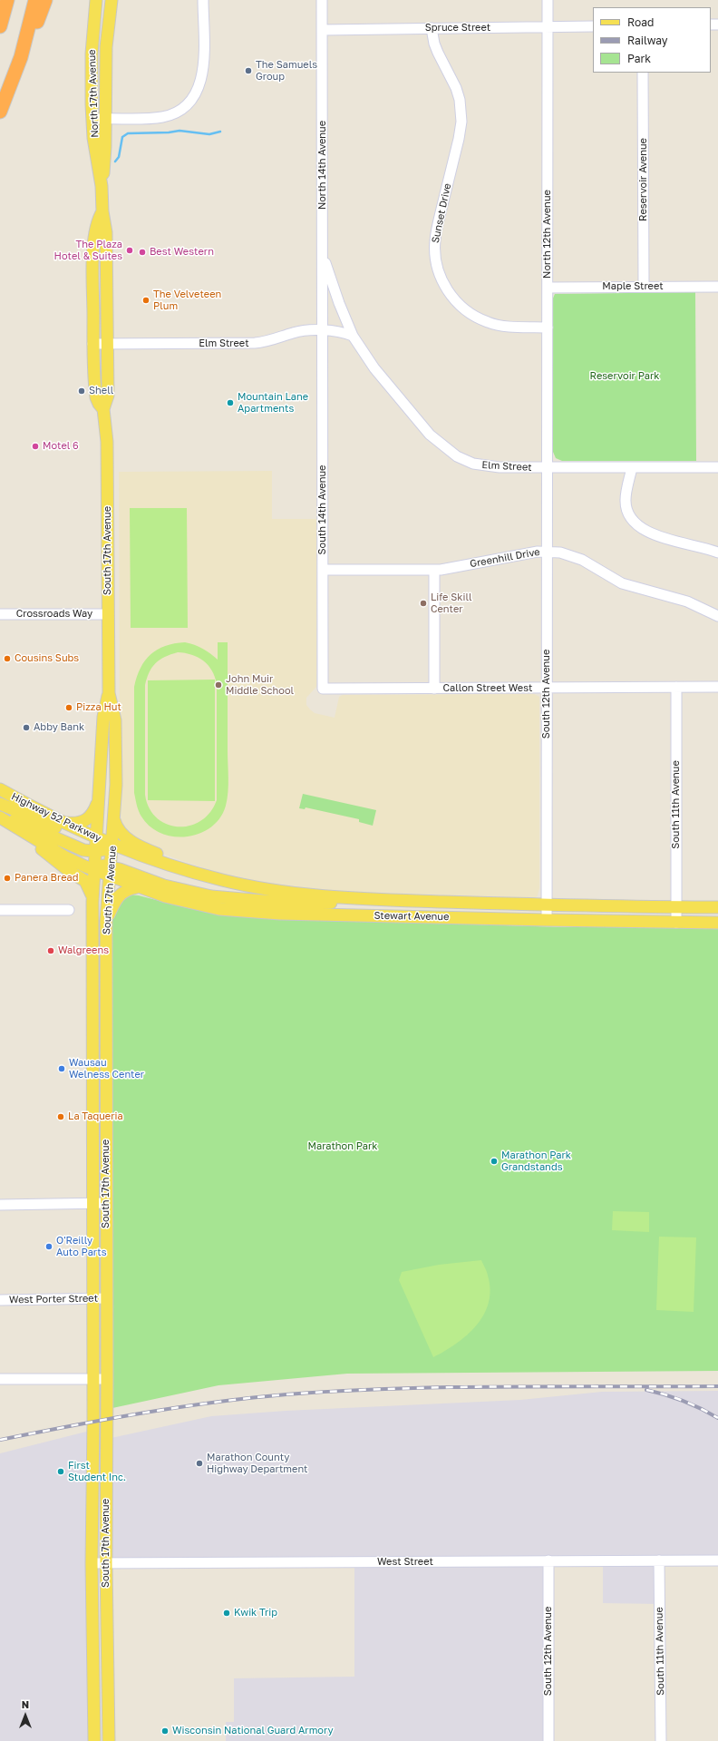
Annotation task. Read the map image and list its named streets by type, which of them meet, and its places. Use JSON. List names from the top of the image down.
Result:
{
  "streets": {
    "main road": [
      "North 17th Avenue",
      "South 17th Avenue",
      "Highway 52 Parkway",
      "Stewart Avenue"
    ],
    "street": [
      "Spruce Street",
      "North 14th Avenue",
      "Reservoir Avenue",
      "Sunset Drive",
      "North 12th Avenue",
      "Maple Street",
      "Elm Street",
      "South 14th Avenue",
      "Greenhill Drive",
      "Crossroads Way",
      "Callon Street West",
      "South 12th Avenue",
      "South 11th Avenue",
      "West Porter Street",
      "West Street"
    ]
  },
  "crossings": [
    ["Spruce Street", "North 14th Avenue"],
    ["Spruce Street", "Sunset Drive"],
    ["Spruce Street", "North 12th Avenue"],
    ["North 17th Avenue", "Elm Street"],
    ["North 17th Avenue", "South 17th Avenue"],
    ["North 14th Avenue", "Elm Street"],
    ["North 14th Avenue", "South 14th Avenue"],
    ["Reservoir Avenue", "Maple Street"],
    ["Sunset Drive", "North 12th Avenue"],
    ["North 12th Avenue", "Maple Street"],
    ["North 12th Avenue", "Elm Street"],
    ["North 12th Avenue", "South 12th Avenue"],
    ["Elm Street", "South 14th Avenue"],
    ["Elm Street", "South 17th Avenue"],
    ["Elm Street", "South 12th Avenue"],
    ["South 14th Avenue", "Greenhill Drive"],
    ["South 14th Avenue", "Callon Street West"],
    ["South 17th Avenue", "Crossroads Way"],
    ["South 17th Avenue", "Highway 52 Parkway"],
    ["South 17th Avenue", "Stewart Avenue"],
    ["South 17th Avenue", "West Porter Street"],
    ["South 17th Avenue", "West Street"],
    ["Greenhill Drive", "South 12th Avenue"],
    ["Callon Street West", "South 12th Avenue"],
    ["Callon Street West", "South 11th Avenue"],
    ["South 12th Avenue", "Stewart Avenue"],
    ["South 12th Avenue", "West Street"],
    ["South 11th Avenue", "Stewart Avenue"],
    ["South 11th Avenue", "West Street"],
    ["Highway 52 Parkway", "Stewart Avenue"]
  ],
  "parks": ["Reservoir Park", "Marathon Park"],
  "places": [
    "The Samuels Group",
    "The Plaza Hotel & Suites",
    "Best Western",
    "The Velveteen Plum",
    "Shell",
    "Mountain Lane Apartments",
    "Motel 6",
    "Life Skill Center",
    "Cousins Subs",
    "John Muir Middle School",
    "Pizza Hut",
    "Abby Bank",
    "Panera Bread",
    "Walgreens",
    "Wausau Welness Center",
    "La Taqueria",
    "Marathon Park Grandstands",
    "O'Reilly Auto Parts",
    "Marathon County Highway Department",
    "First Student Inc.",
    "Kwik Trip",
    "Wisconsin National Guard Armory"
  ],
  "legend": ["Road", "Railway", "Park"],
  "north": "top"
}
